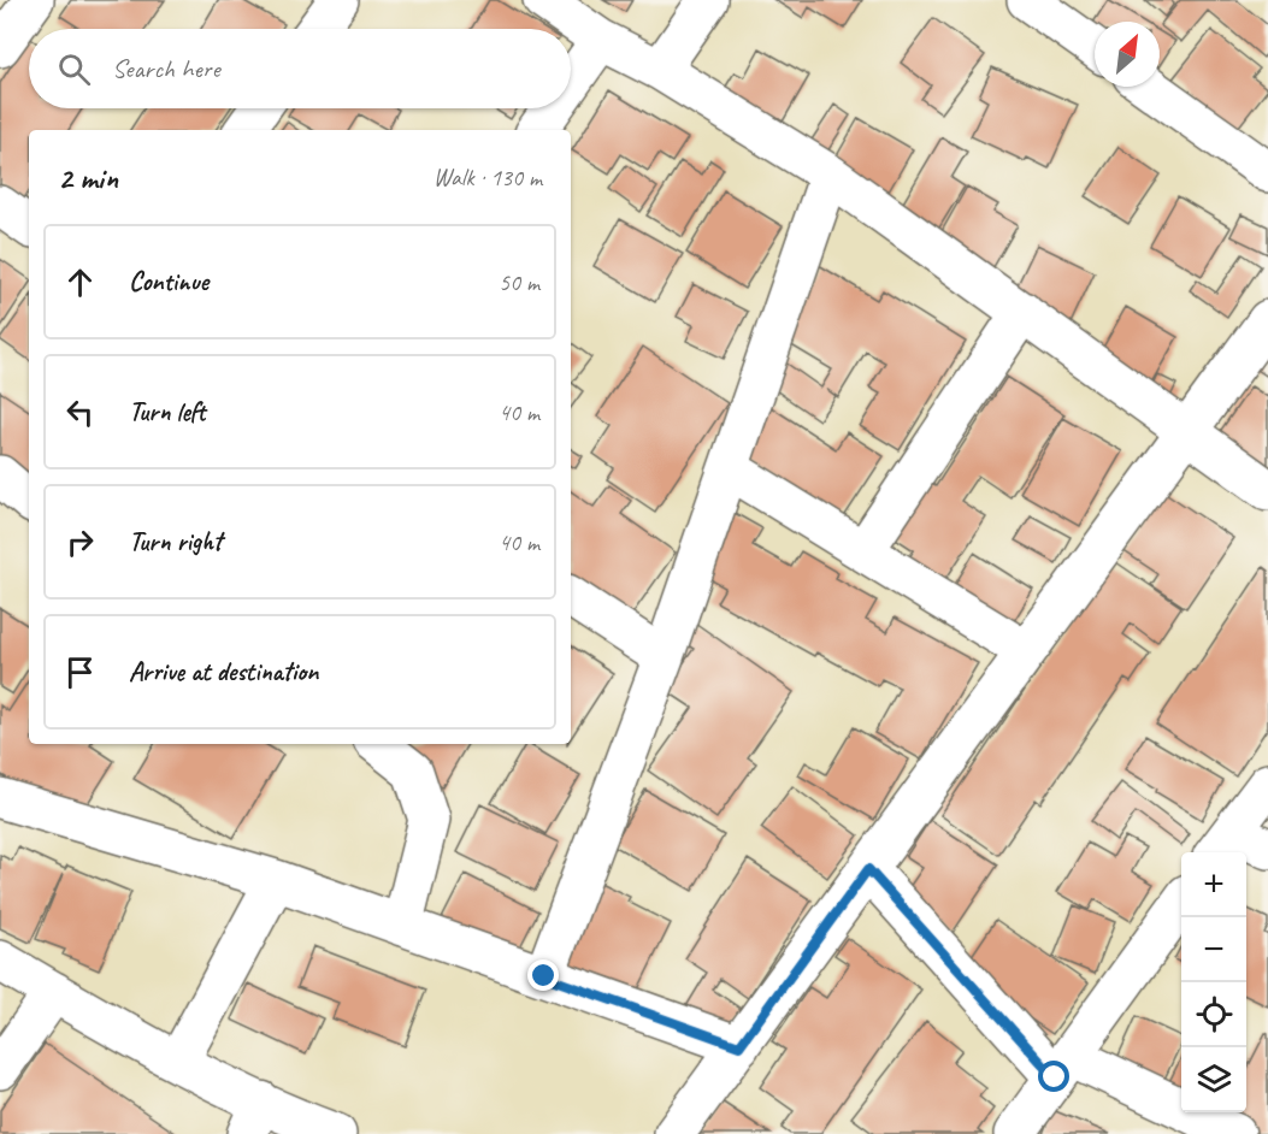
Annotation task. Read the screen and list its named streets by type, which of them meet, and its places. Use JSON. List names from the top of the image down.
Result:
{
  "north": "top right",
  "page": {
    "search": "Search here",
    "heading": ["2 min", "Walk · 130 m"],
    "list": [
      ["Continue", "50 m"],
      ["Turn left", "40 m"],
      ["Turn right", "40 m"],
      "Arrive at destination"
    ],
    "map_buttons": ["+", "−"]
  }
}
